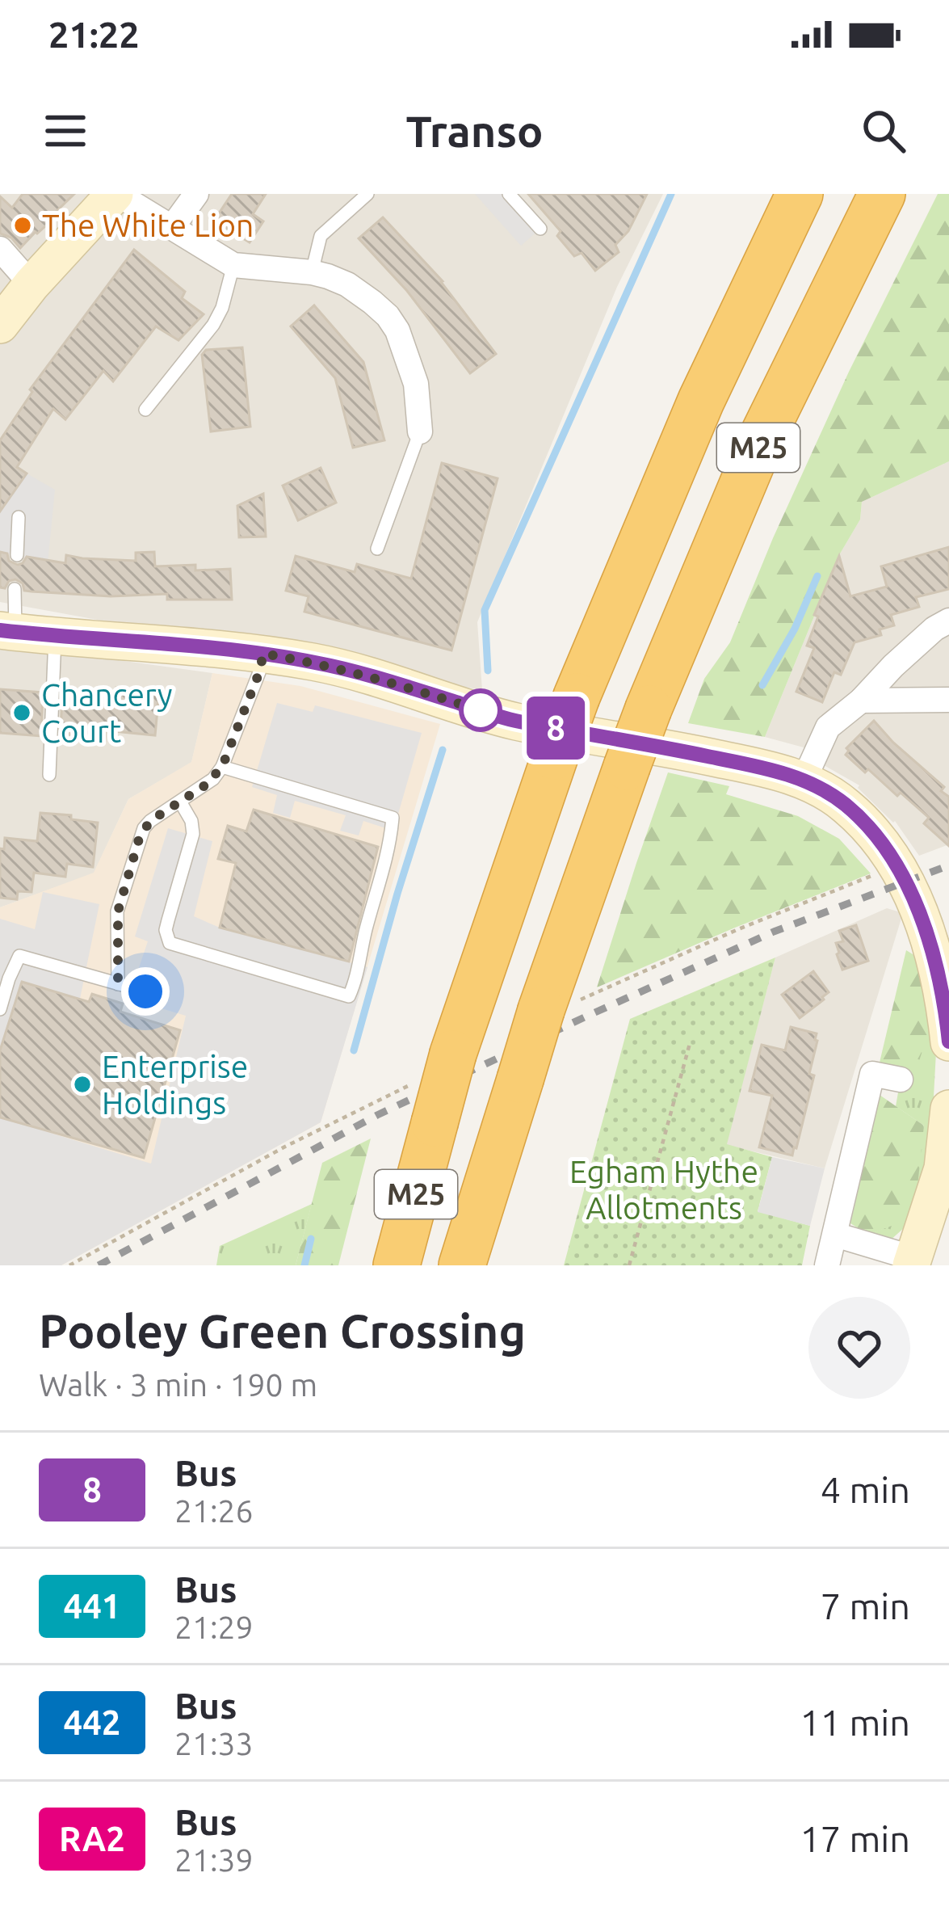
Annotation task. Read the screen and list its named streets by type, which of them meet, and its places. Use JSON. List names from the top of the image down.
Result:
{
  "streets": {
    "highway": ["M25"]
  },
  "parks": ["Egham Hythe Allotments"],
  "places": ["The White Lion", "Chancery Court", "Enterprise Holdings"],
  "lines": ["bus line 8"],
  "page": {
    "status": "21:22",
    "header": "Transo",
    "on_map": "8",
    "heading": ["Pooley Green Crossing", "Walk · 3 min · 190 m"],
    "list": [
      {
        "mark": "8",
        "name": "Bus",
        "note": "21:26",
        "value": "4 min"
      },
      {
        "mark": "441",
        "name": "Bus",
        "note": "21:29",
        "value": "7 min"
      },
      {
        "mark": "442",
        "name": "Bus",
        "note": "21:33",
        "value": "11 min"
      },
      {
        "mark": "RA2",
        "name": "Bus",
        "note": "21:39",
        "value": "17 min"
      }
    ]
  }
}
